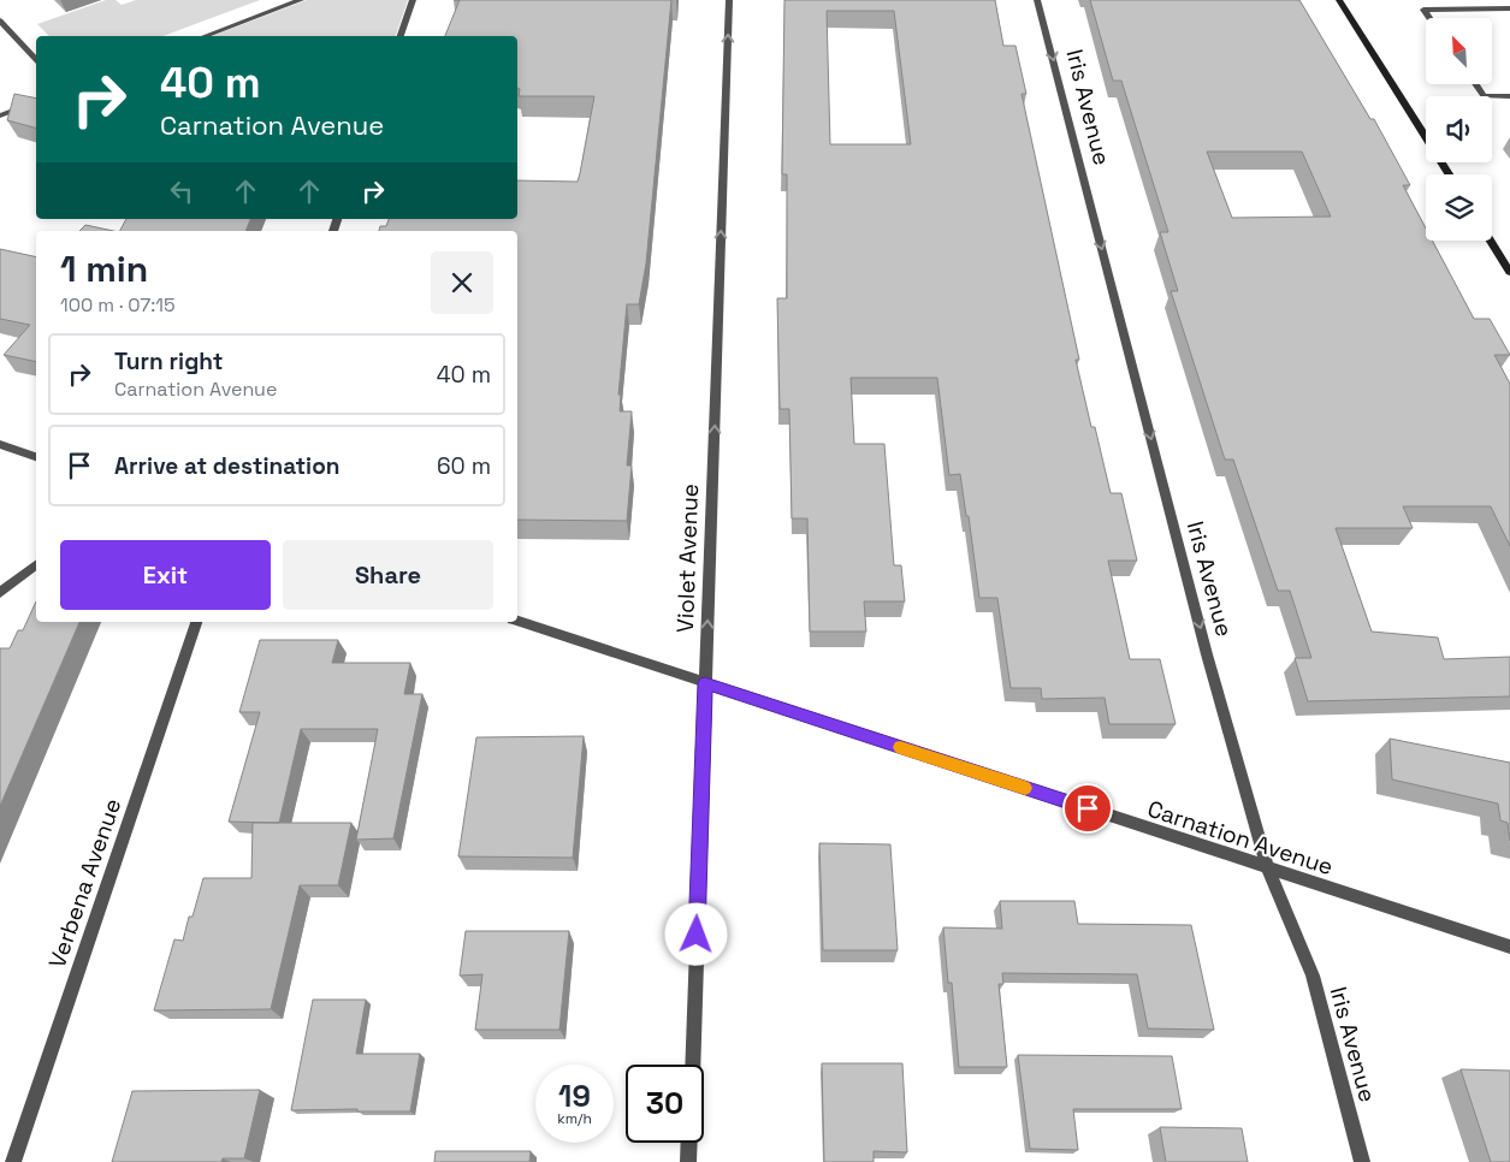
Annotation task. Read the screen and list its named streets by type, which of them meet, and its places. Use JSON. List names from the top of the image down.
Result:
{
  "streets": {
    "street": [
      "Iris Avenue",
      "Violet Avenue",
      "Carnation Avenue",
      "Verbena Avenue"
    ]
  },
  "crossings": [
    ["Iris Avenue", "Carnation Avenue"],
    ["Violet Avenue", "Carnation Avenue"]
  ],
  "one_way": ["Iris Avenue", "Violet Avenue"],
  "north": "top left",
  "page": {
    "turn": ["40 m", "Carnation Avenue"],
    "heading": ["1 min", "100 m · 07:15"],
    "list": [
      {
        "name": "Turn right",
        "note": "Carnation Avenue",
        "value": "40 m"
      },
      {
        "name": "Arrive at destination",
        "value": "60 m"
      }
    ],
    "buttons": ["Exit", "Share"],
    "speed": "19 km/h",
    "limit": "30"
  }
}
